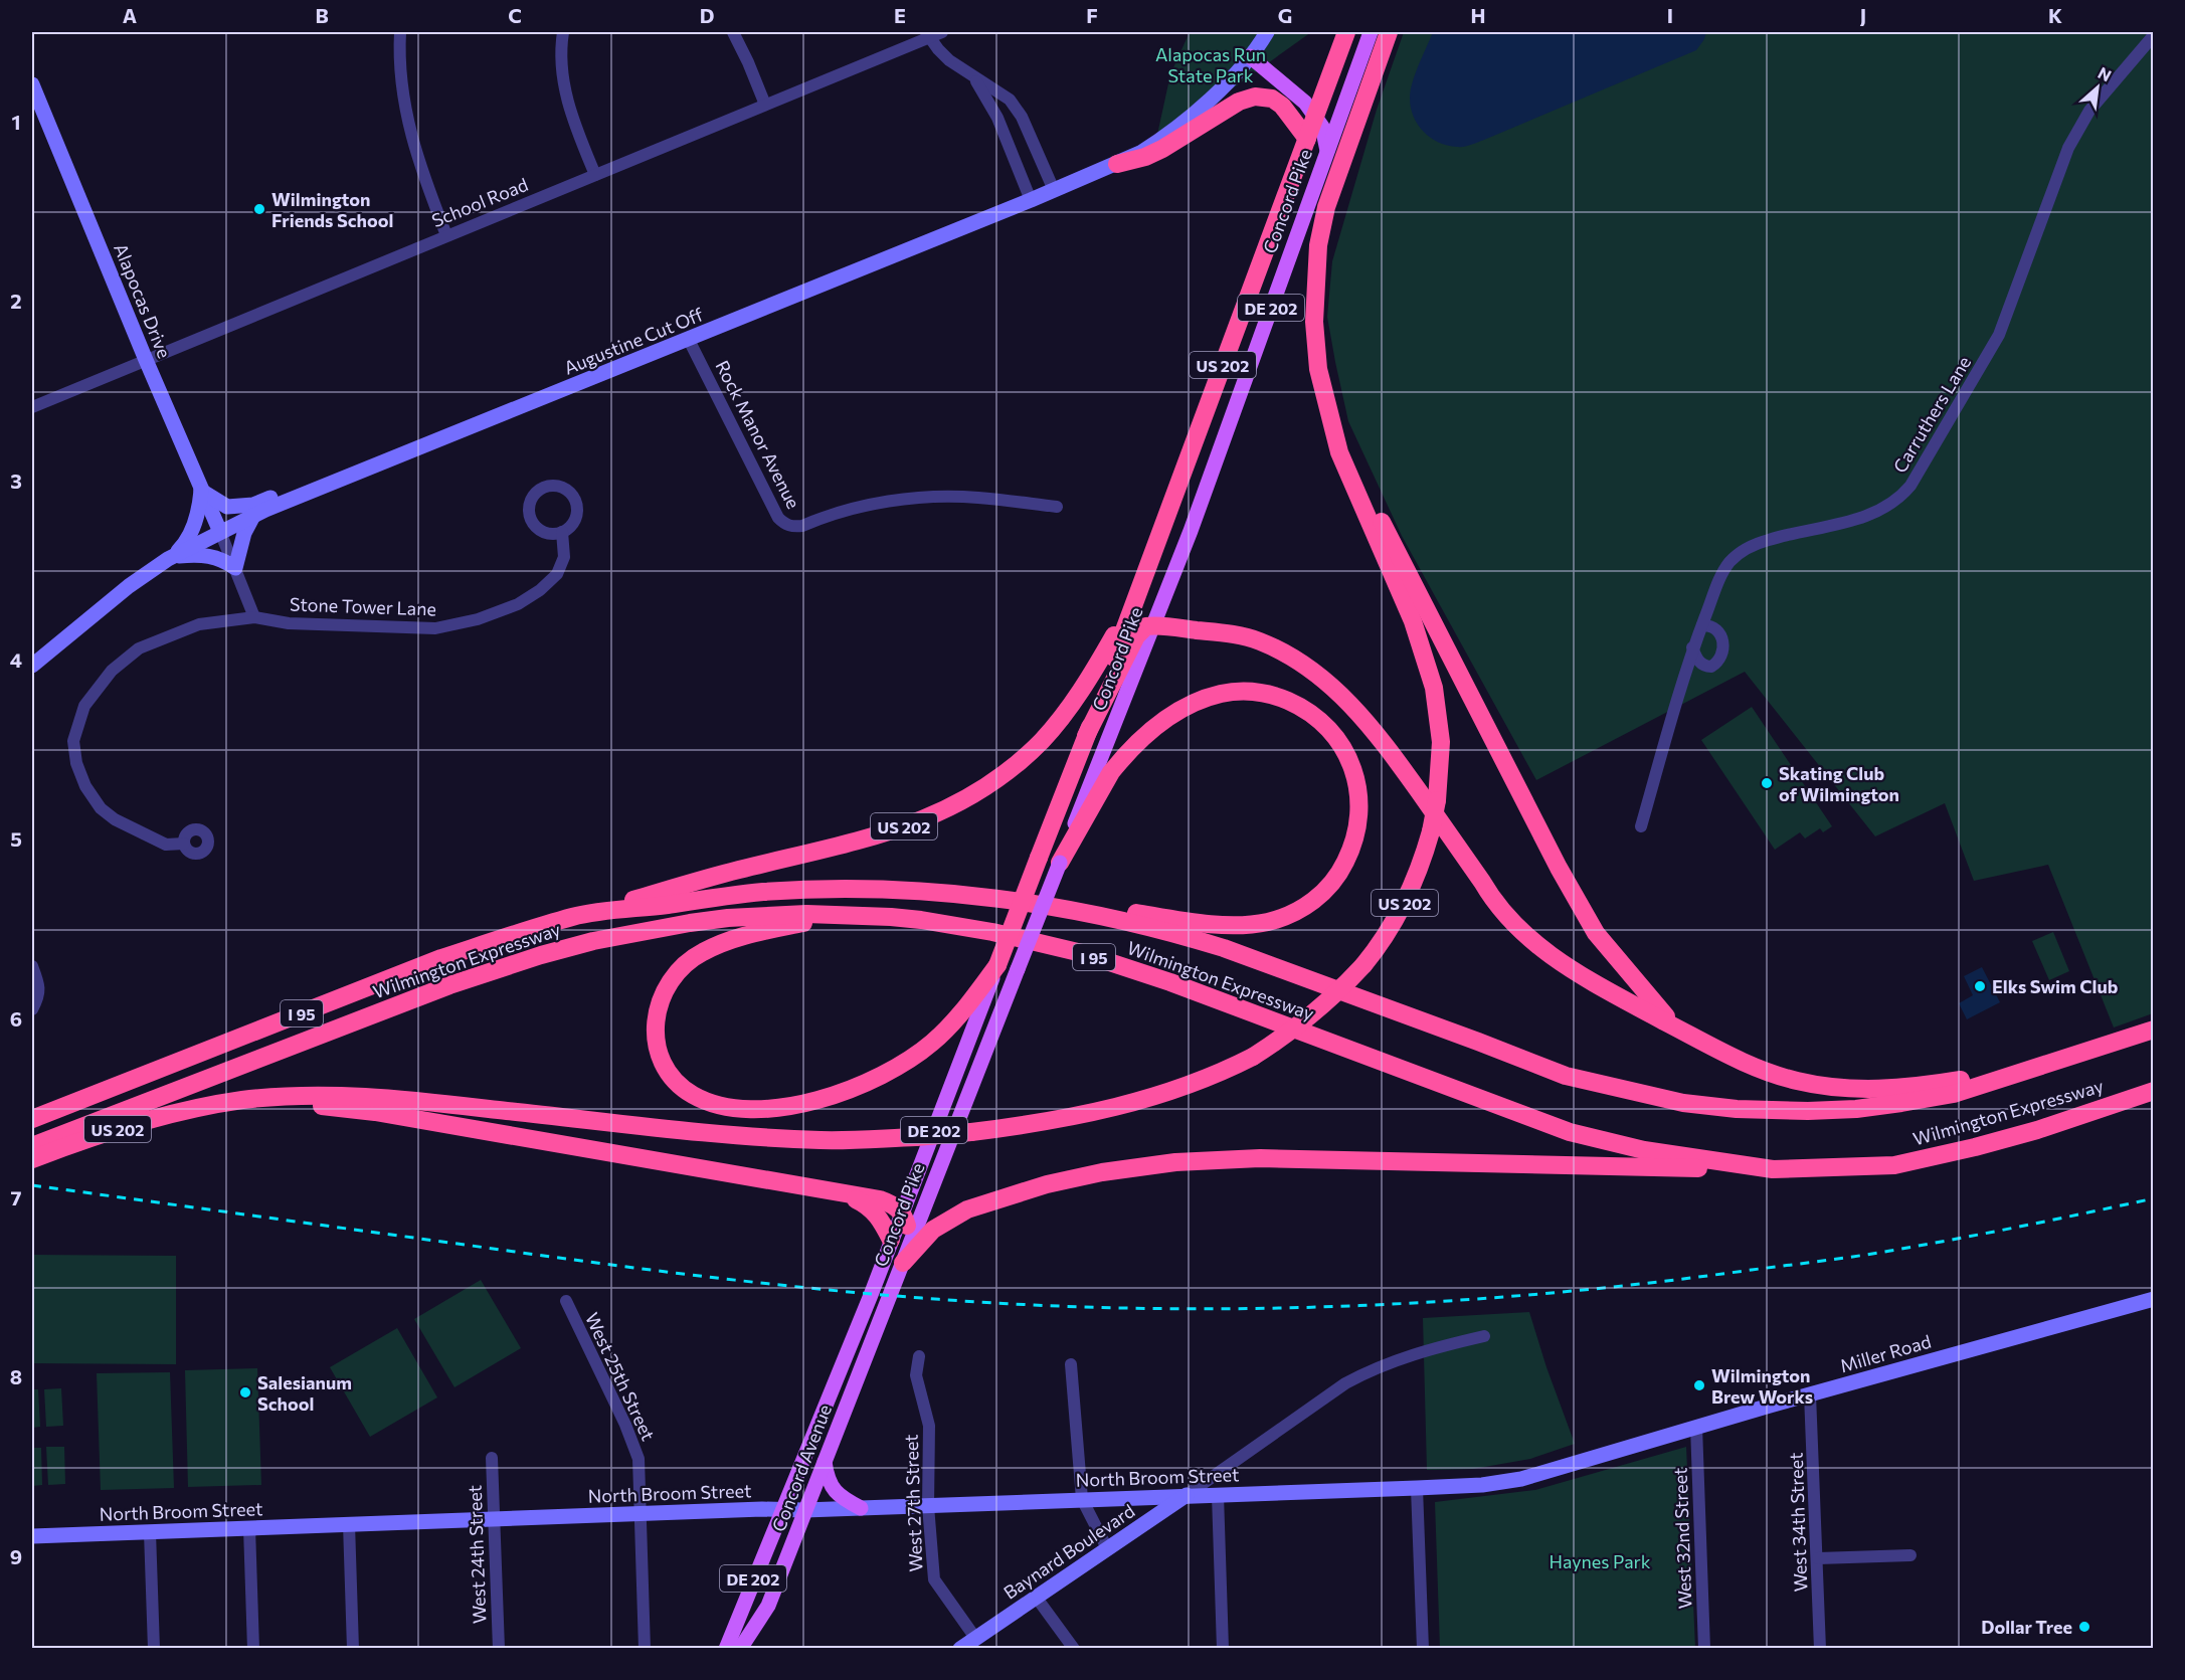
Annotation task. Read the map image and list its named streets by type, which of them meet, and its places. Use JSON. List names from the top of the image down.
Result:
{
  "streets": {
    "highway": [
      "Concord Pike",
      "DE 202",
      "US 202",
      "I 95",
      "Wilmington Expressway"
    ],
    "main road": ["Concord Avenue"],
    "street": [
      "School Road",
      "Alapocas Drive",
      "Augustine Cut Off",
      "Carruthers Lane",
      "Rock Manor Avenue",
      "Stone Tower Lane",
      "Miller Road",
      "West 25th Street",
      "North Broom Street",
      "West 27th Street",
      "West 34th Street",
      "West 32nd Street",
      "Baynard Boulevard",
      "West 24th Street"
    ]
  },
  "crossings": [
    ["Concord Pike", "US 202"],
    ["Concord Pike", "Concord Avenue"],
    ["School Road", "Alapocas Drive"],
    ["Alapocas Drive", "Augustine Cut Off"],
    ["Augustine Cut Off", "Rock Manor Avenue"],
    ["US 202", "Wilmington Expressway"],
    ["Miller Road", "North Broom Street"],
    ["Miller Road", "West 34th Street"],
    ["Miller Road", "West 32nd Street"],
    ["West 25th Street", "North Broom Street"],
    ["Concord Avenue", "North Broom Street"],
    ["North Broom Street", "West 27th Street"],
    ["North Broom Street", "Baynard Boulevard"],
    ["North Broom Street", "West 24th Street"],
    ["West 27th Street", "Baynard Boulevard"]
  ],
  "parks": ["Alapocas Run State Park", "Haynes Park"],
  "places": [
    "Wilmington Friends School",
    "Skating Club of Wilmington",
    "Elks Swim Club",
    "Wilmington Brew Works",
    "Salesianum School",
    "Dollar Tree"
  ],
  "north": "top right",
  "grid": {
    "columns": [
      "A",
      "B",
      "C",
      "D",
      "E",
      "F",
      "G",
      "H",
      "I",
      "J",
      "K"
    ],
    "rows": [
      "1",
      "2",
      "3",
      "4",
      "5",
      "6",
      "7",
      "8",
      "9"
    ]
  }
}
